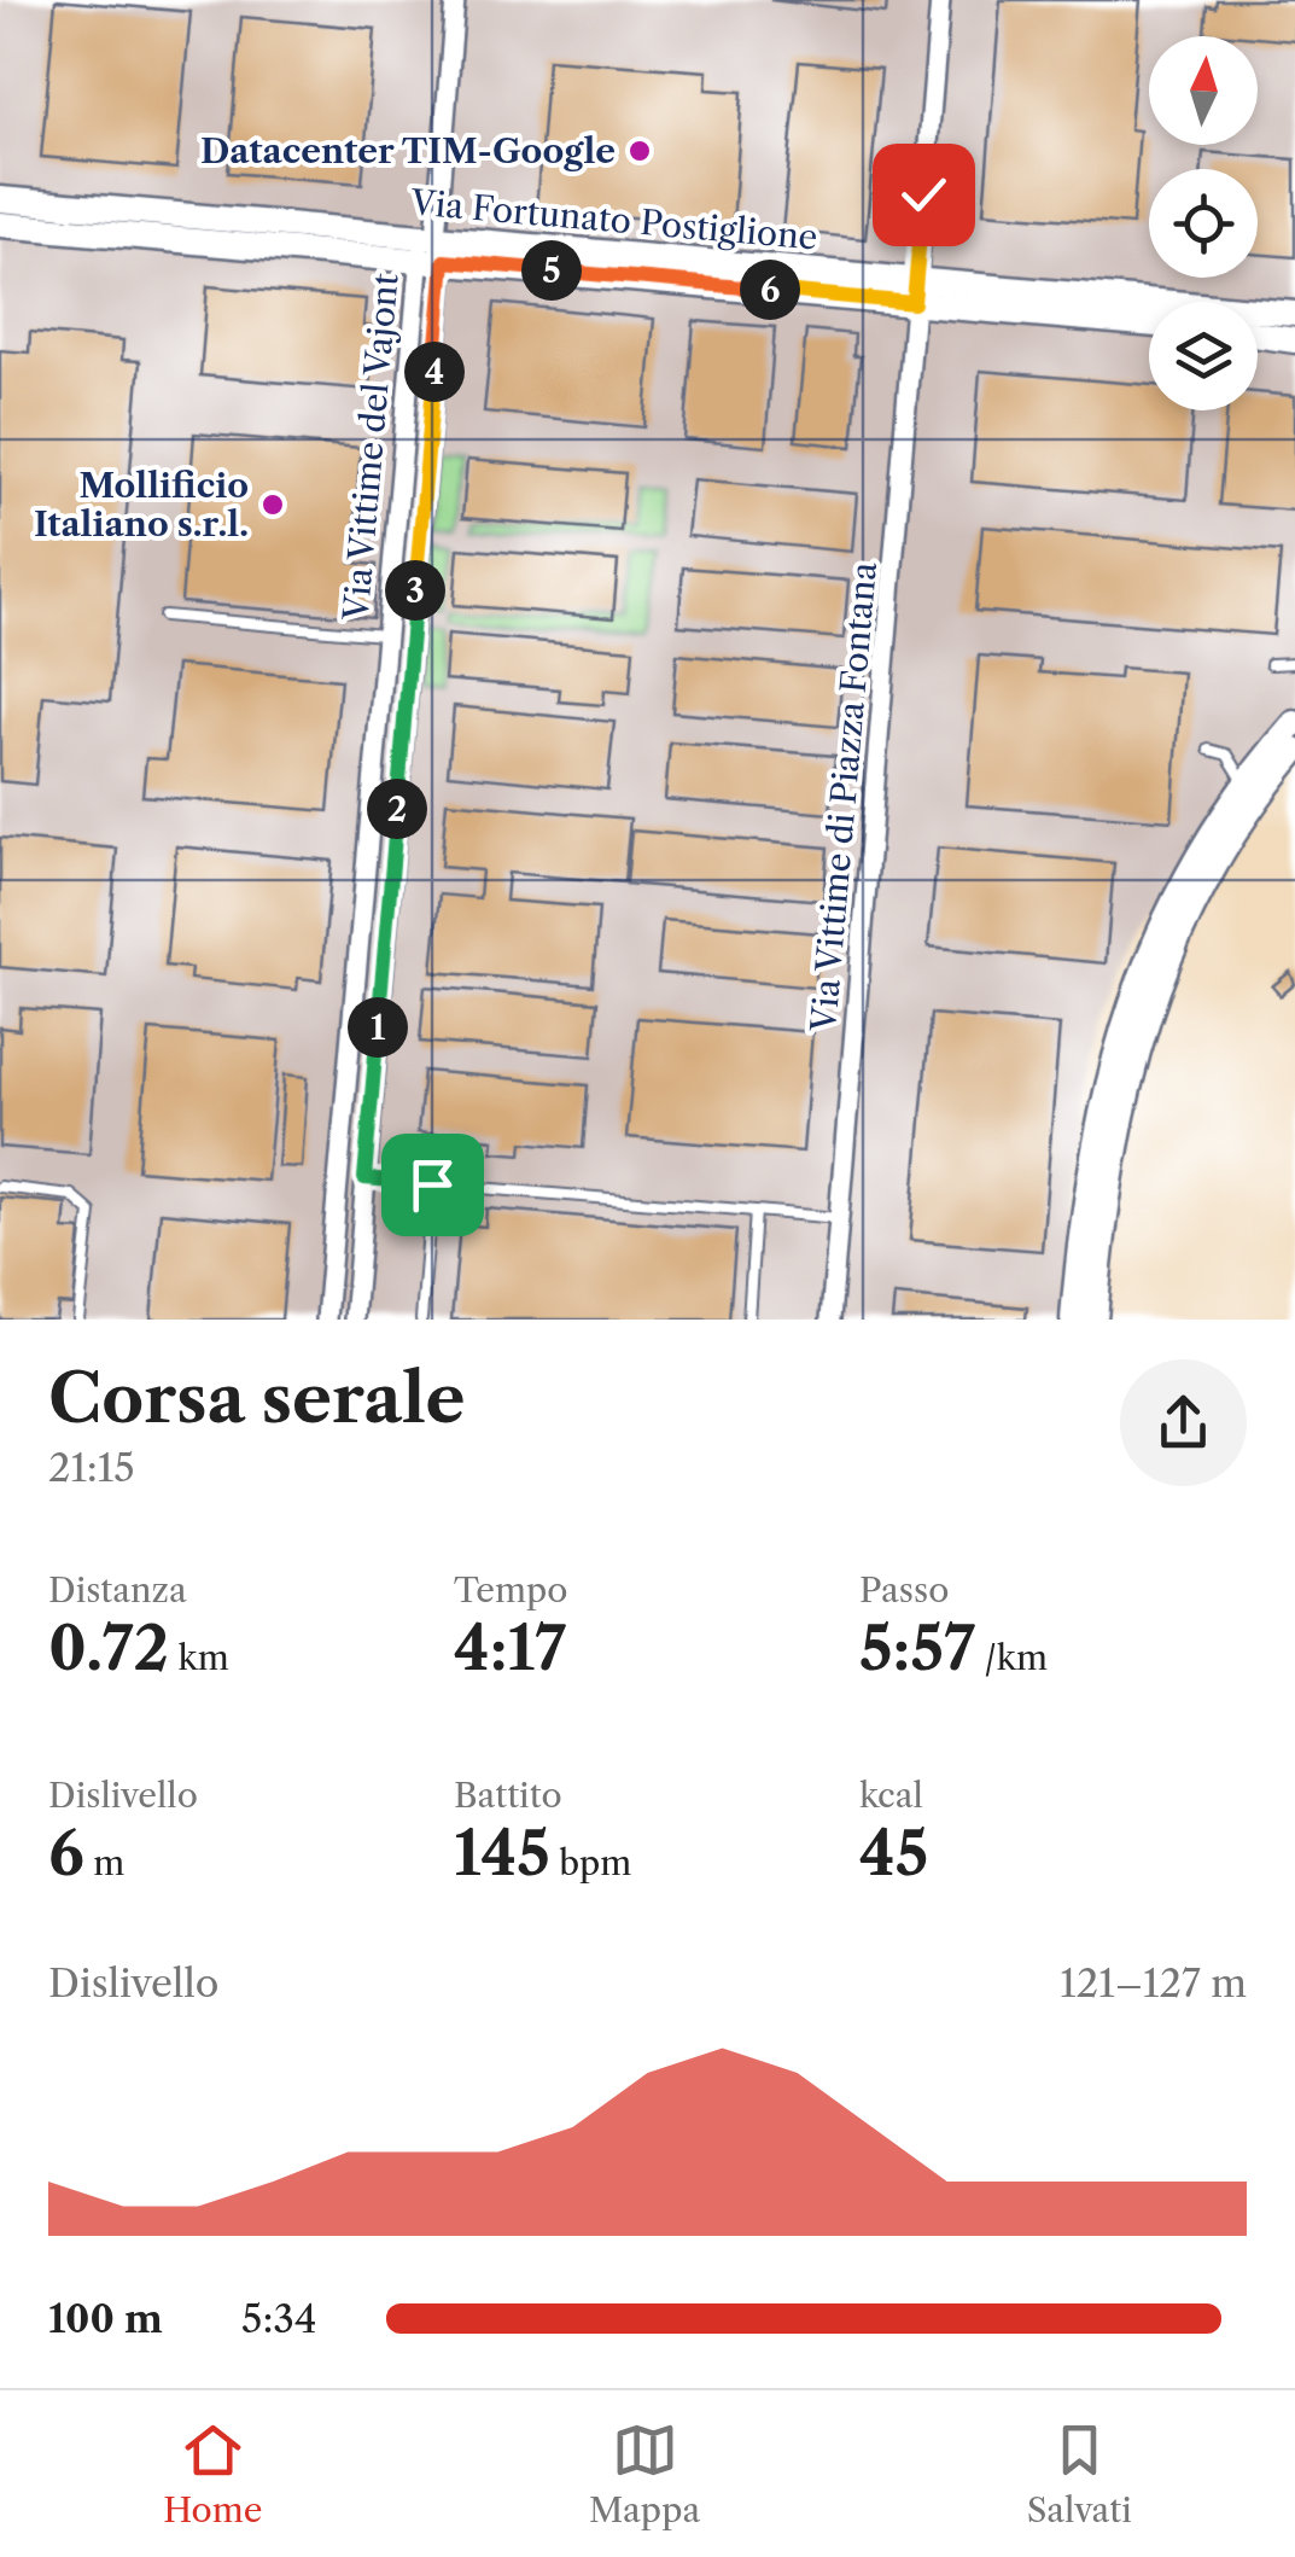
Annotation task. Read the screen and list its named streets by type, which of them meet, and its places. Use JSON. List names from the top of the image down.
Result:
{
  "streets": {
    "street": ["Via Fortunato Postiglione", "Via Vittime del Vajont", "Via Vittime di Piazza Fontana"]
  },
  "crossings": [
    ["Via Fortunato Postiglione", "Via Vittime del Vajont"],
    ["Via Fortunato Postiglione", "Via Vittime di Piazza Fontana"]
  ],
  "places": ["Datacenter TIM-Google", "Mollificio Italiano s.r.l."],
  "north": "top",
  "page": {
    "pins": [
      "5",
      "6",
      "4",
      "3",
      "2",
      "1"
    ],
    "heading": ["Corsa serale", "21:15"],
    "stats": [
      ["Distanza", "0.72 km"],
      ["Tempo", "4:17"],
      ["Passo", "5:57 /km"],
      ["Dislivello", "6 m"],
      ["Battito", "145 bpm"],
      ["kcal", "45"]
    ],
    "chart": ["Dislivello", "121–127 m"],
    "list": [
      {
        "name": "100 m",
        "note": "5:34"
      }
    ],
    "tabs": ["Home", "Mappa", "Salvati"]
  }
}
